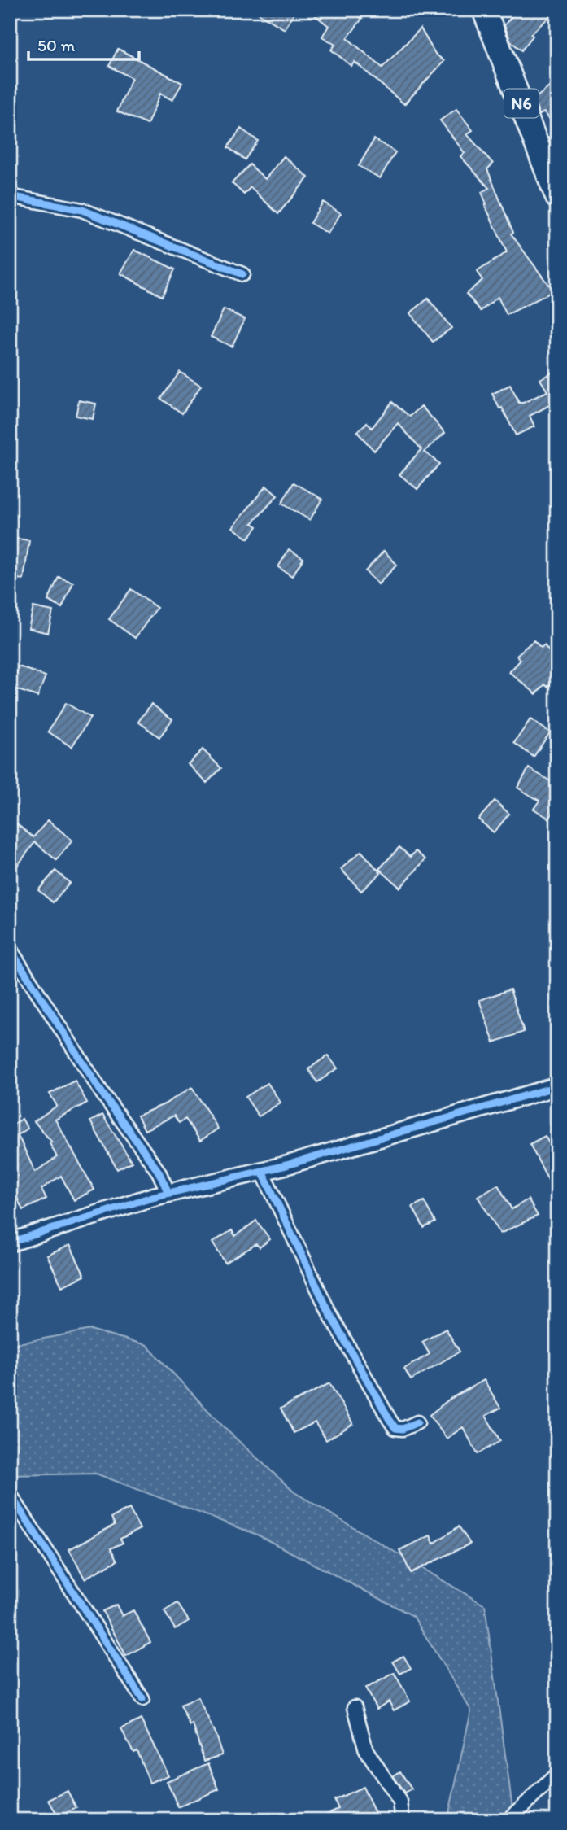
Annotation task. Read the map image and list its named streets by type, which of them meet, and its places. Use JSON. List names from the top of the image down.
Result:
{
  "streets": {
    "highway": ["N6"]
  },
  "scale_bar": "50 m"
}
